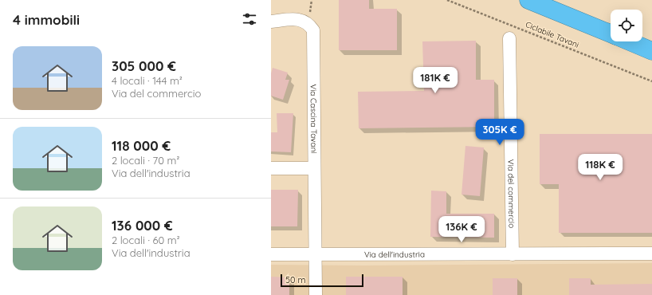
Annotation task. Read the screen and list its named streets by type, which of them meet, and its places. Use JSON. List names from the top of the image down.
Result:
{
  "streets": {
    "street": ["Via Cascina Tavani", "Via del commercio", "Via dell'industria"],
    "path": ["Ciclabile Tavani"]
  },
  "crossings": [
    ["Via Cascina Tavani", "Via dell'industria"],
    ["Via del commercio", "Via dell'industria"]
  ],
  "scale_bar": "50 m",
  "page": {
    "heading": "4 immobili",
    "list": [
      {
        "name": "305 000 €",
        "note": "4 locali · 144 m² · Via del commercio"
      },
      {
        "name": "118 000 €",
        "note": "2 locali · 70 m² · Via dell'industria"
      },
      {
        "name": "136 000 €",
        "note": "2 locali · 60 m² · Via dell'industria"
      }
    ],
    "price": [
      "181K €",
      "305K €",
      "118K €",
      "136K €"
    ],
    "scale": "50 m"
  }
}
